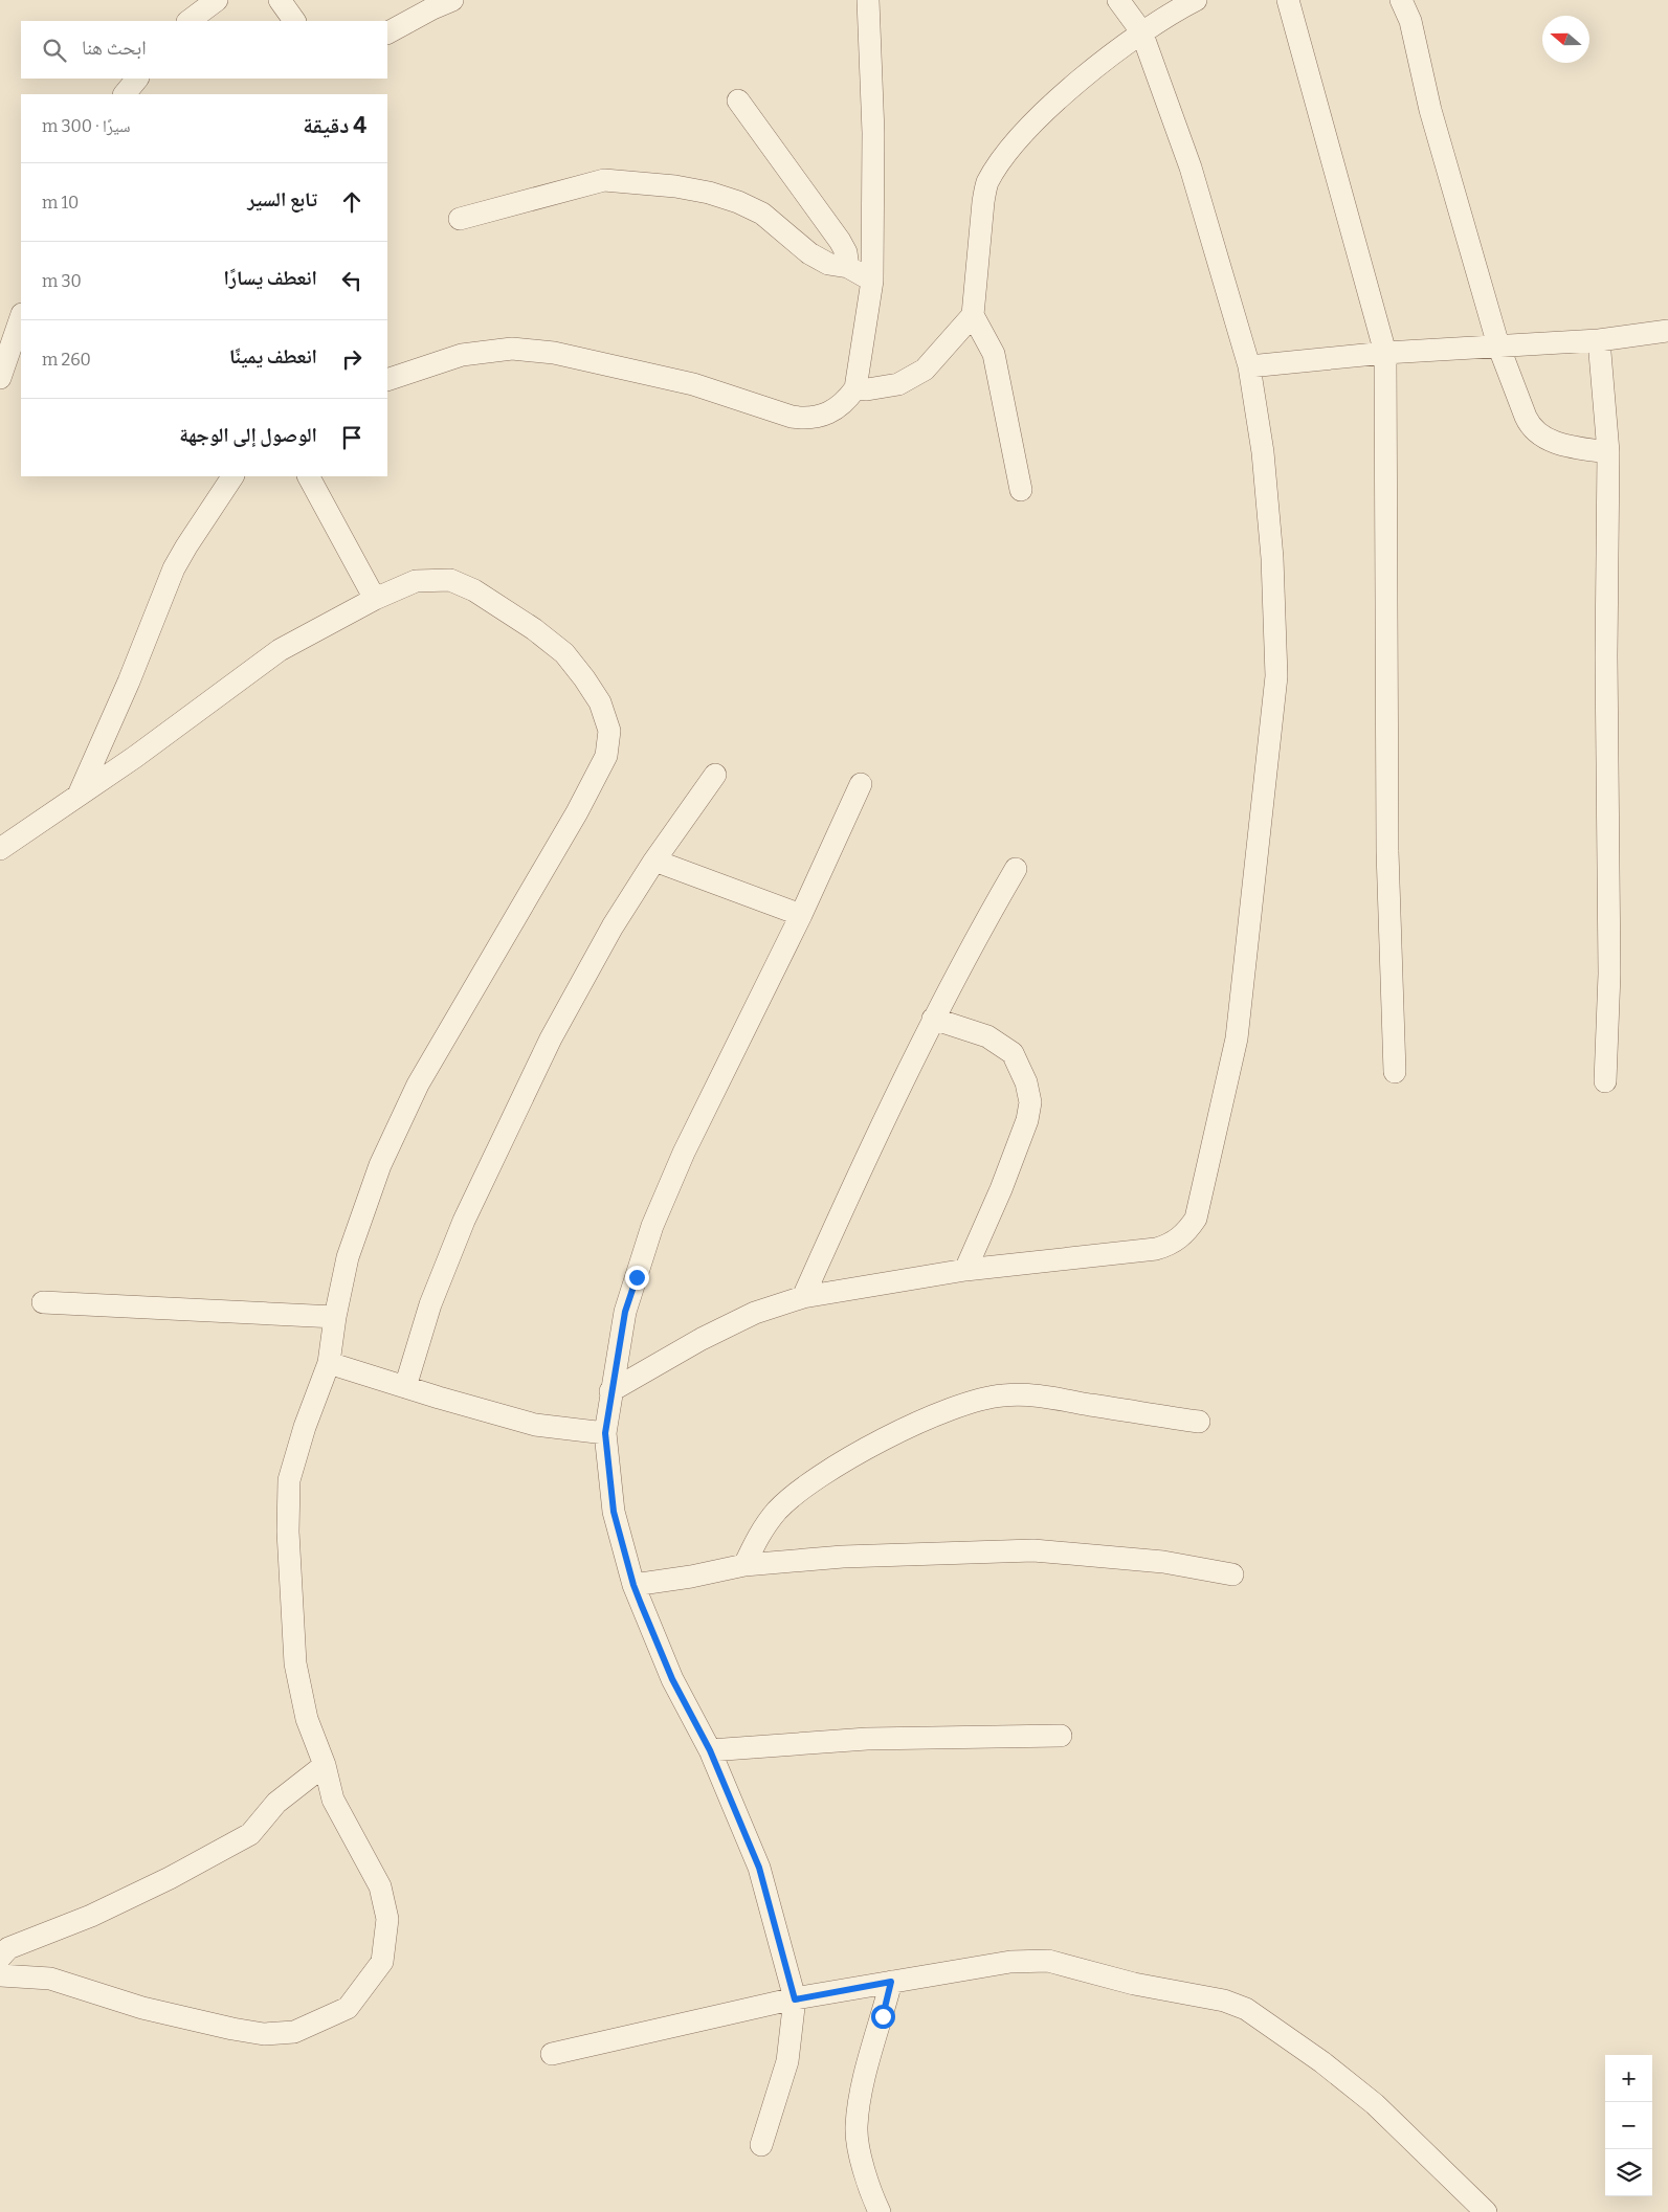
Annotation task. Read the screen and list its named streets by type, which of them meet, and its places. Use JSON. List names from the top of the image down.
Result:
{
  "north": "left",
  "page": {
    "search": "ابحث هنا",
    "heading": ["4 دقيقة", "سيرًا · 300 m"],
    "list": [
      ["تابع السير", "10 m"],
      ["انعطف يسارًا", "30 m"],
      ["انعطف يمينًا", "260 m"],
      "الوصول إلى الوجهة"
    ],
    "map_buttons": ["+", "−"]
  }
}
